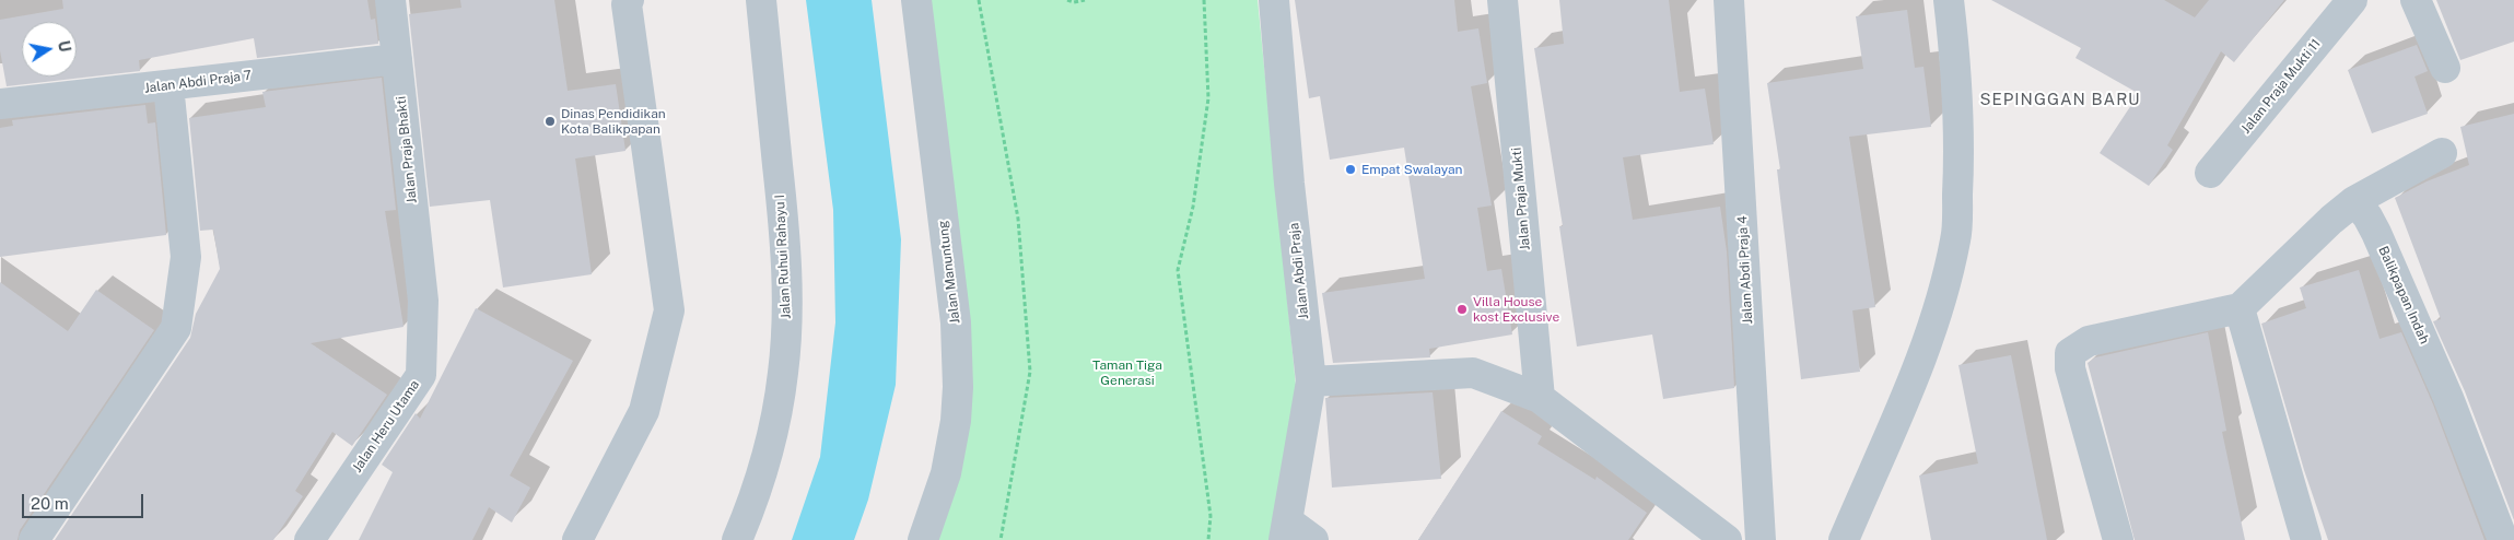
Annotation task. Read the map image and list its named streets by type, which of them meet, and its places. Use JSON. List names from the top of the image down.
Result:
{
  "streets": {
    "street": [
      "Jalan Abdi Praja 7",
      "Jalan Praja Mukti 11",
      "Jalan Praja Bhakti",
      "Jalan Praja Mukti",
      "Jalan Ruhui Rahayu I",
      "Jalan Abdi Praja 4",
      "Jalan Abdi Praja",
      "Jalan Manuntung",
      "Balikpapan Indah",
      "Jalan Heru Utama"
    ]
  },
  "crossings": [
    ["Jalan Abdi Praja 7", "Jalan Praja Bhakti"],
    ["Jalan Praja Bhakti", "Jalan Heru Utama"]
  ],
  "districts": ["SEPINGGAN BARU"],
  "parks": ["Taman Tiga Generasi"],
  "places": ["Dinas Pendidikan Kota Balikpapan", "Empat Swalayan", "Villa House kost Exclusive"],
  "scale_bar": "20 m",
  "north": "right"
}
